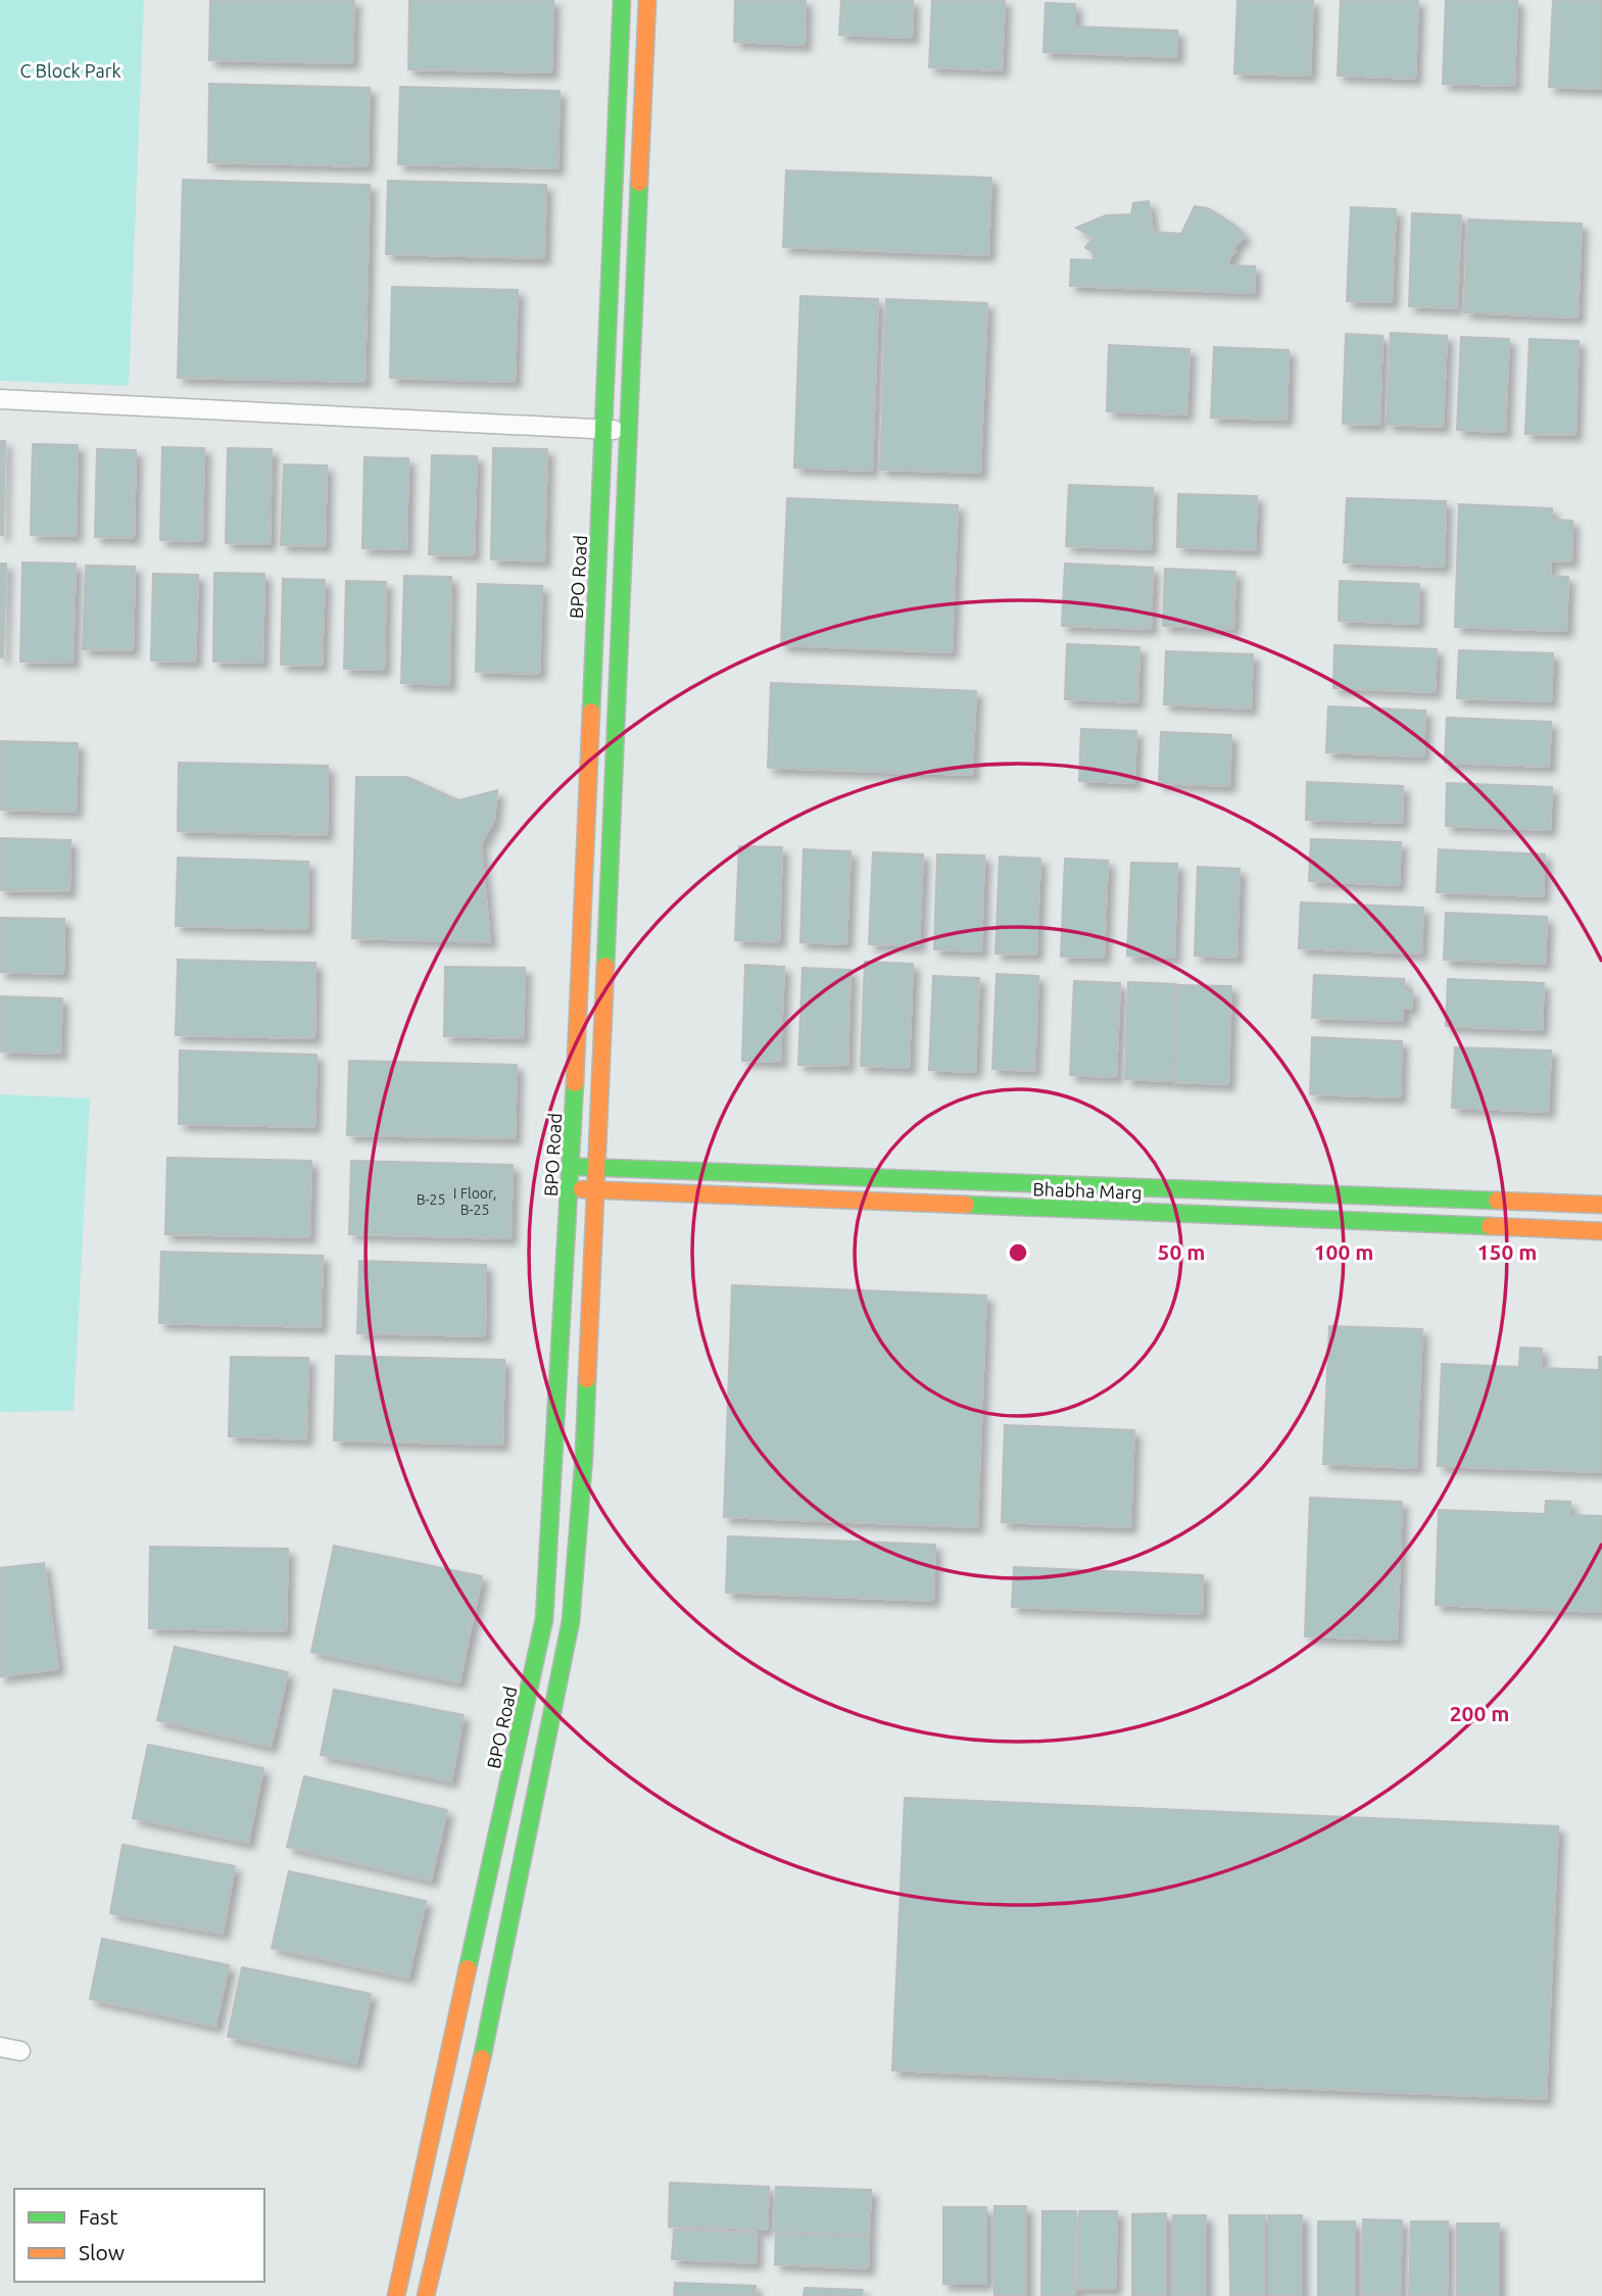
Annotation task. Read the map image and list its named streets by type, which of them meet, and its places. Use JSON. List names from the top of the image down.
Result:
{
  "streets": {
    "street": ["BPO Road", "Bhabha Marg"]
  },
  "crossings": [
    ["BPO Road", "Bhabha Marg"]
  ],
  "parks": ["C Block Park"],
  "house_numbers": ["I Floor, B-25", "B-25"],
  "legend": ["Fast", "Slow"],
  "rings": [
    "50 m",
    "100 m",
    "150 m",
    "200 m"
  ]
}
